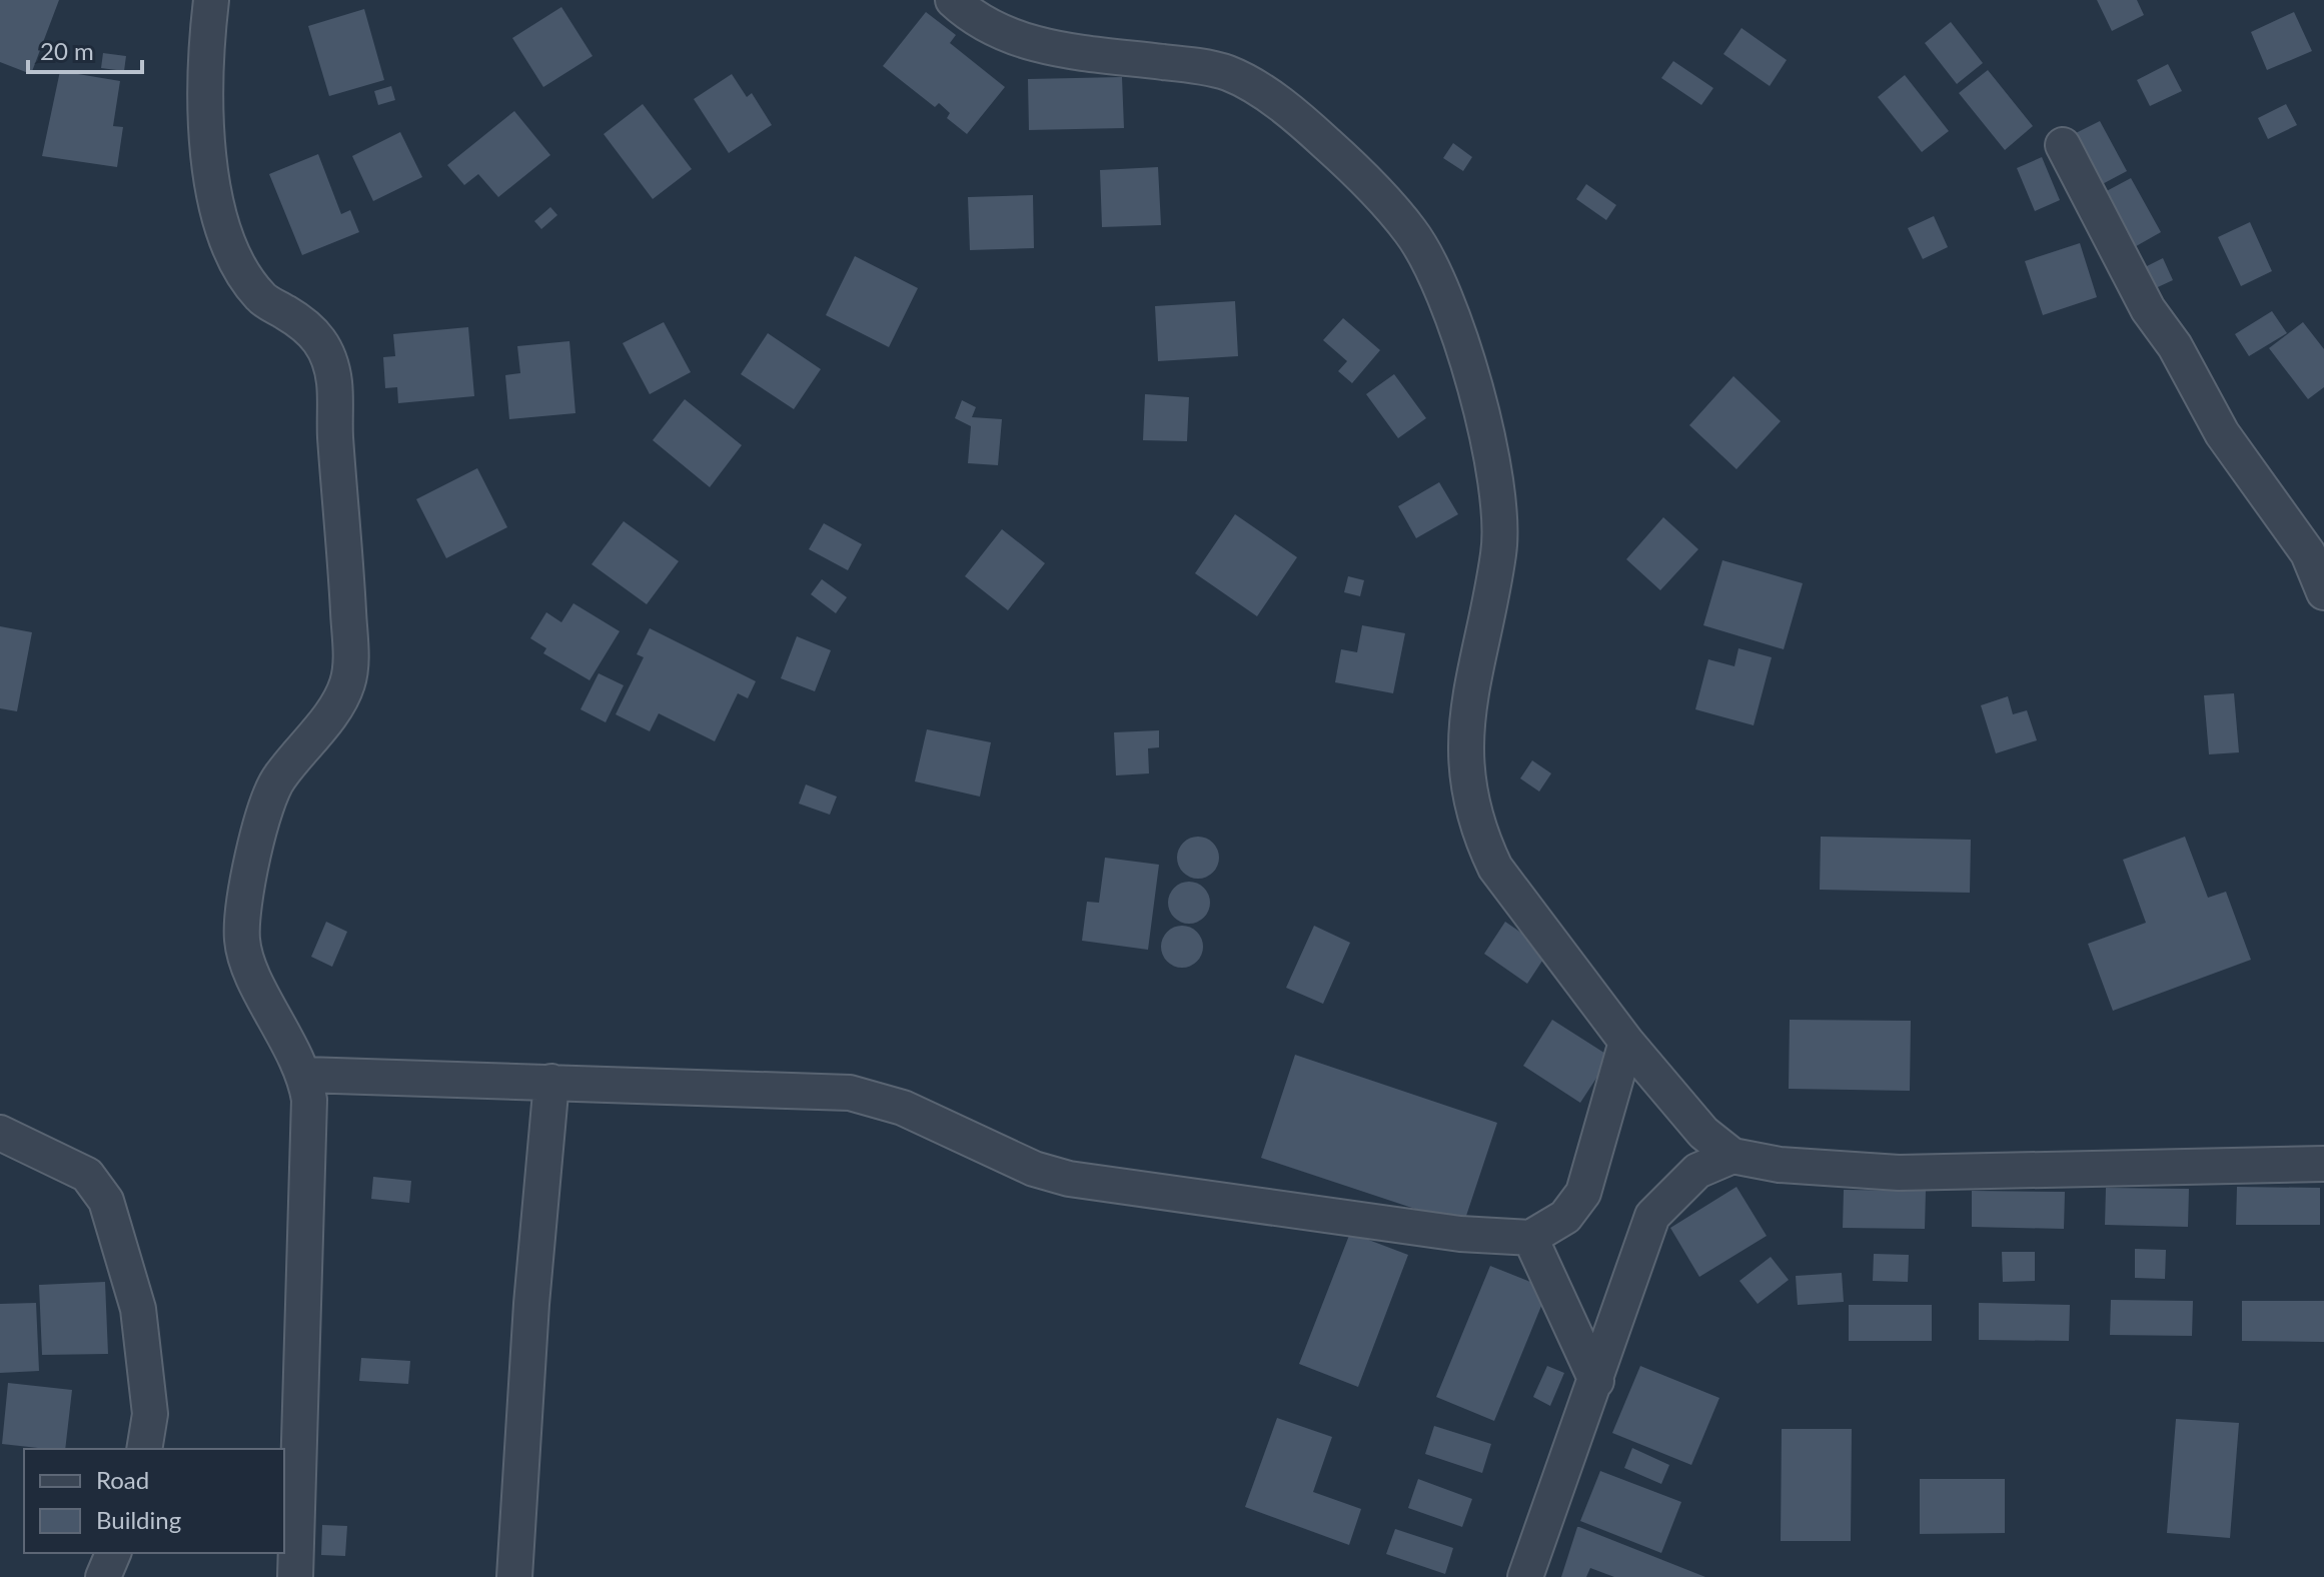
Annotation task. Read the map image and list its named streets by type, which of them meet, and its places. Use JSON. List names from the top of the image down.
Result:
{
  "legend": ["Road", "Building"],
  "scale_bar": "20 m"
}
